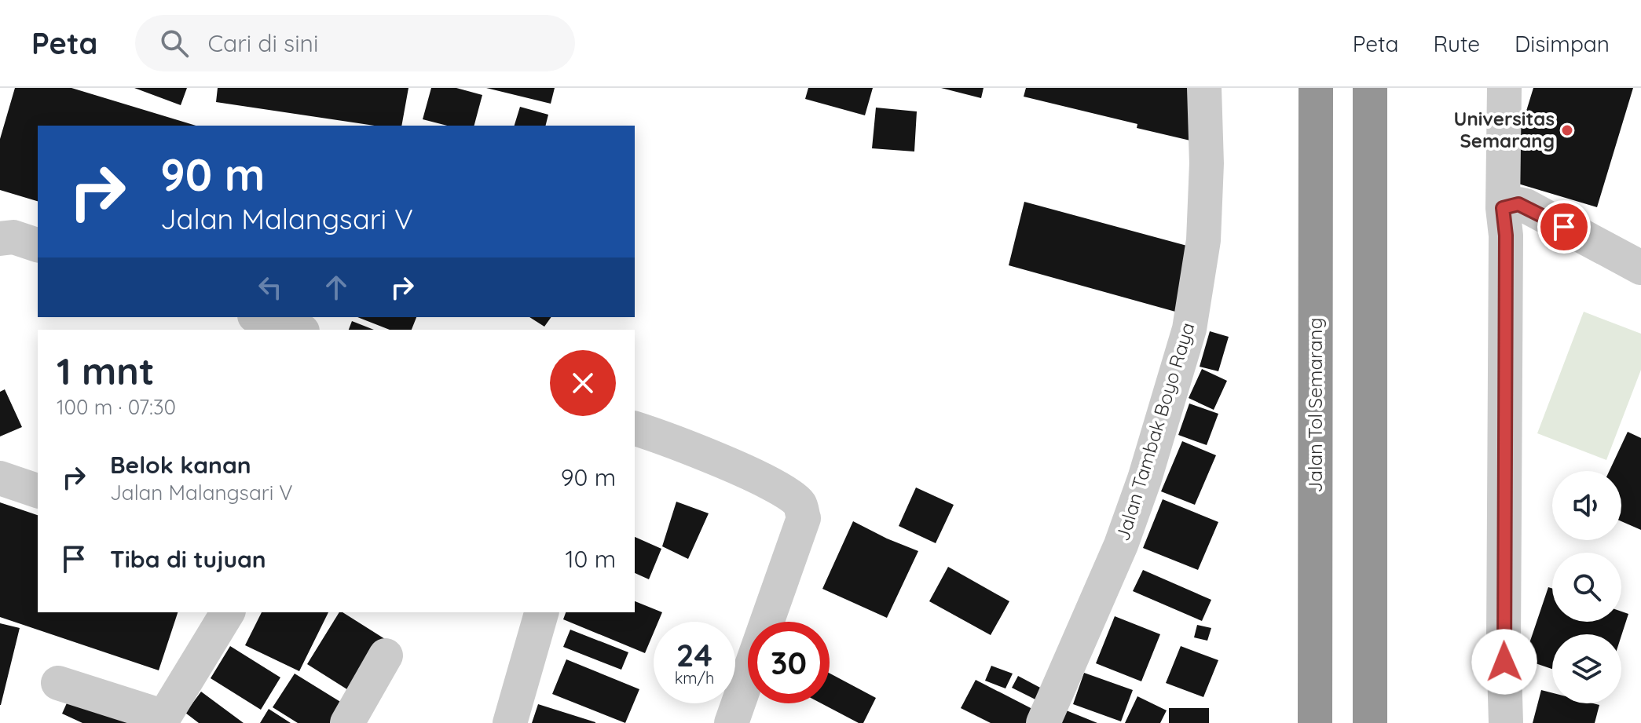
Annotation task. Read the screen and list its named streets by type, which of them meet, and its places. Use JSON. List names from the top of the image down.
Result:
{
  "streets": {
    "highway": ["Jalan Tol Semarang"],
    "street": ["Jalan Tambak Boyo Raya"]
  },
  "places": ["Universitas Semarang"],
  "page": {
    "header": "Peta",
    "search": "Cari di sini",
    "nav": ["Peta", "Rute", "Disimpan"],
    "turn": ["90 m", "Jalan Malangsari V"],
    "heading": ["1 mnt", "100 m · 07:30"],
    "list": [
      {
        "name": "Belok kanan",
        "note": "Jalan Malangsari V",
        "value": "90 m"
      },
      {
        "name": "Tiba di tujuan",
        "value": "10 m"
      }
    ],
    "speed": "24 km/h",
    "limit": "30"
  }
}
